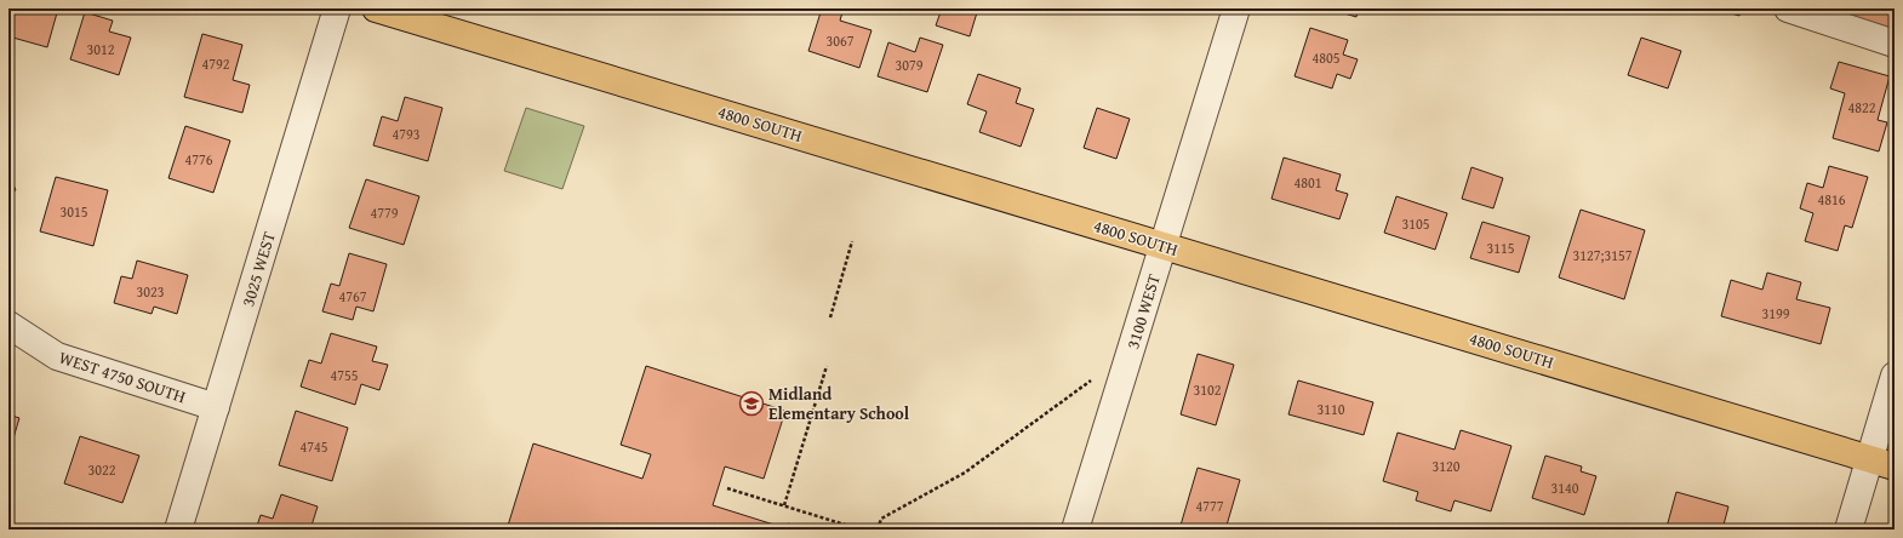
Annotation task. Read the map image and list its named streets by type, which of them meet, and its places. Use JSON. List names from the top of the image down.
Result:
{
  "streets": {
    "main road": ["4800 SOUTH"],
    "street": ["3025 WEST", "3100 WEST", "WEST 4750 SOUTH"]
  },
  "crossings": [
    ["4800 SOUTH", "3100 WEST"],
    ["3025 WEST", "WEST 4750 SOUTH"]
  ],
  "places": {
    "school or university": ["Midland Elementary School"]
  },
  "house_numbers": [
    "3067",
    "3012",
    "4805",
    "4792",
    "3079",
    "4822",
    "4793",
    "4776",
    "4801",
    "4816",
    "3015",
    "4779",
    "3105",
    "3115",
    "3127;3157",
    "3023",
    "4767",
    "3199",
    "4755",
    "3102",
    "3110",
    "4745",
    "3120",
    "3022",
    "3140",
    "4777"
  ]
}
